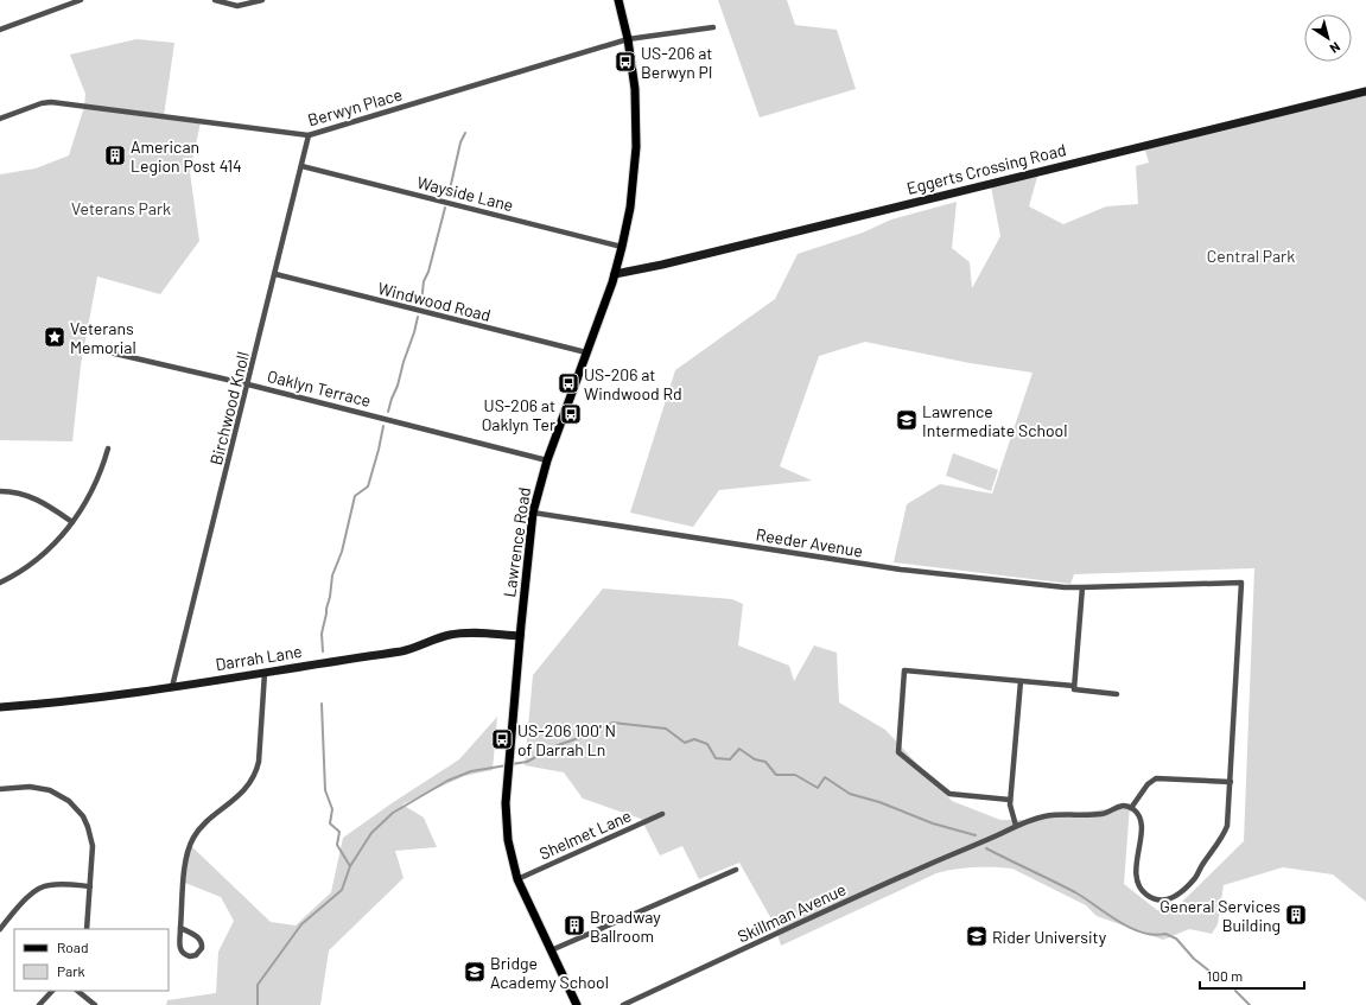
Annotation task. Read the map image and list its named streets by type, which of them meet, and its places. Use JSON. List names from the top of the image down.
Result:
{
  "streets": {
    "main road": ["Lawrence Road"],
    "street": [
      "Berwyn Place",
      "Eggerts Crossing Road",
      "Wayside Lane",
      "Windwood Road",
      "Oaklyn Terrace",
      "Birchwood Knoll",
      "Reeder Avenue",
      "Darrah Lane",
      "Shelmet Lane",
      "Skillman Avenue"
    ]
  },
  "crossings": [
    ["Berwyn Place", "Birchwood Knoll"],
    ["Berwyn Place", "Lawrence Road"],
    ["Eggerts Crossing Road", "Lawrence Road"],
    ["Wayside Lane", "Birchwood Knoll"],
    ["Wayside Lane", "Lawrence Road"],
    ["Windwood Road", "Birchwood Knoll"],
    ["Windwood Road", "Lawrence Road"],
    ["Oaklyn Terrace", "Birchwood Knoll"],
    ["Oaklyn Terrace", "Lawrence Road"],
    ["Birchwood Knoll", "Darrah Lane"],
    ["Lawrence Road", "Reeder Avenue"],
    ["Lawrence Road", "Darrah Lane"],
    ["Lawrence Road", "Shelmet Lane"]
  ],
  "parks": ["Veterans Park", "Central Park"],
  "places": {
    "bus stop": [
      "US-206 at Berwyn Pl",
      "US-206 at Windwood Rd",
      "US-206 at Oaklyn Ter",
      "US-206 100' N of Darrah Ln"
    ],
    "building": ["American Legion Post 414", "General Services Building", "Broadway Ballroom"],
    "place": ["Veterans Memorial"],
    "school or university": ["Lawrence Intermediate School", "Rider University", "Bridge Academy School"]
  },
  "legend": ["Road", "Park"],
  "scale_bar": "100 m",
  "north": "bottom right"
}
